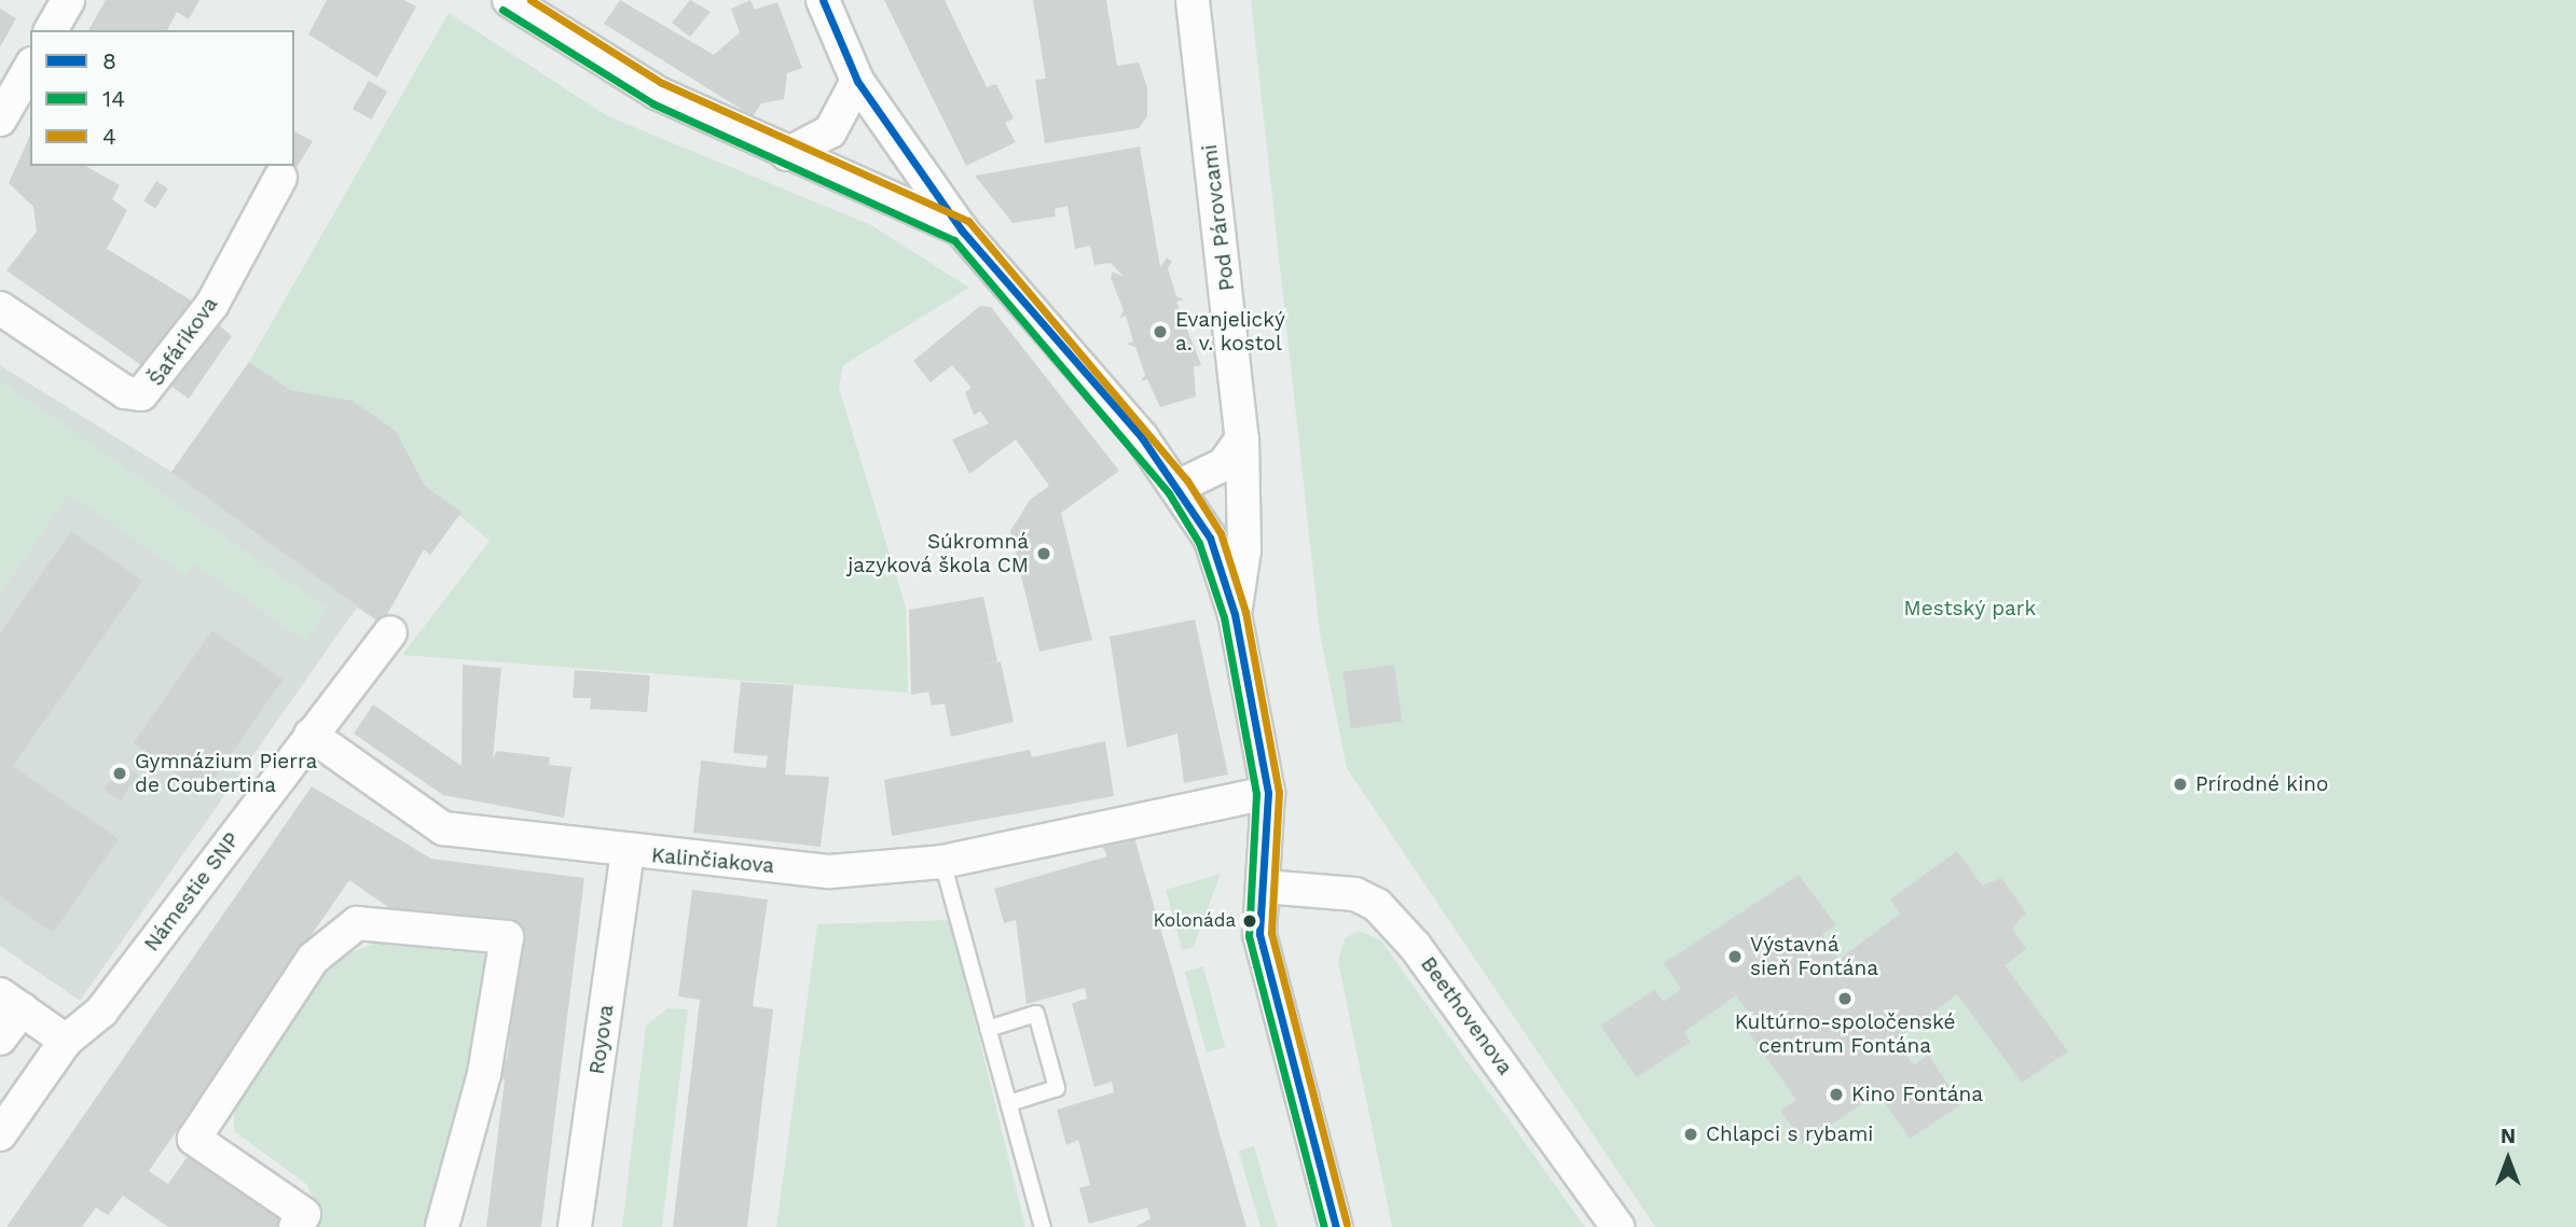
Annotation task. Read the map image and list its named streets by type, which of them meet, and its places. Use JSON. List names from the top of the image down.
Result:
{
  "streets": {
    "street": [
      "Pod Párovcami",
      "Šafárikova",
      "Kalinčiakova",
      "Námestie SNP",
      "Beethovenova",
      "Royova"
    ]
  },
  "crossings": [
    ["Kalinčiakova", "Námestie SNP"],
    ["Kalinčiakova", "Royova"]
  ],
  "parks": ["Mestský park"],
  "places": [
    "Evanjelický a. v. kostol",
    "Súkromná jazyková škola CM",
    "Gymnázium Pierra de Coubertina",
    "Prírodné kino",
    "Kolonáda",
    "Výstavná sieň Fontána",
    "Kultúrno-spoločenské centrum Fontána",
    "Kino Fontána",
    "Chlapci s rybami"
  ],
  "lines": ["transit line 8", "transit line 4", "transit line 14"],
  "legend": ["8", "14", "4"],
  "north": "top"
}
